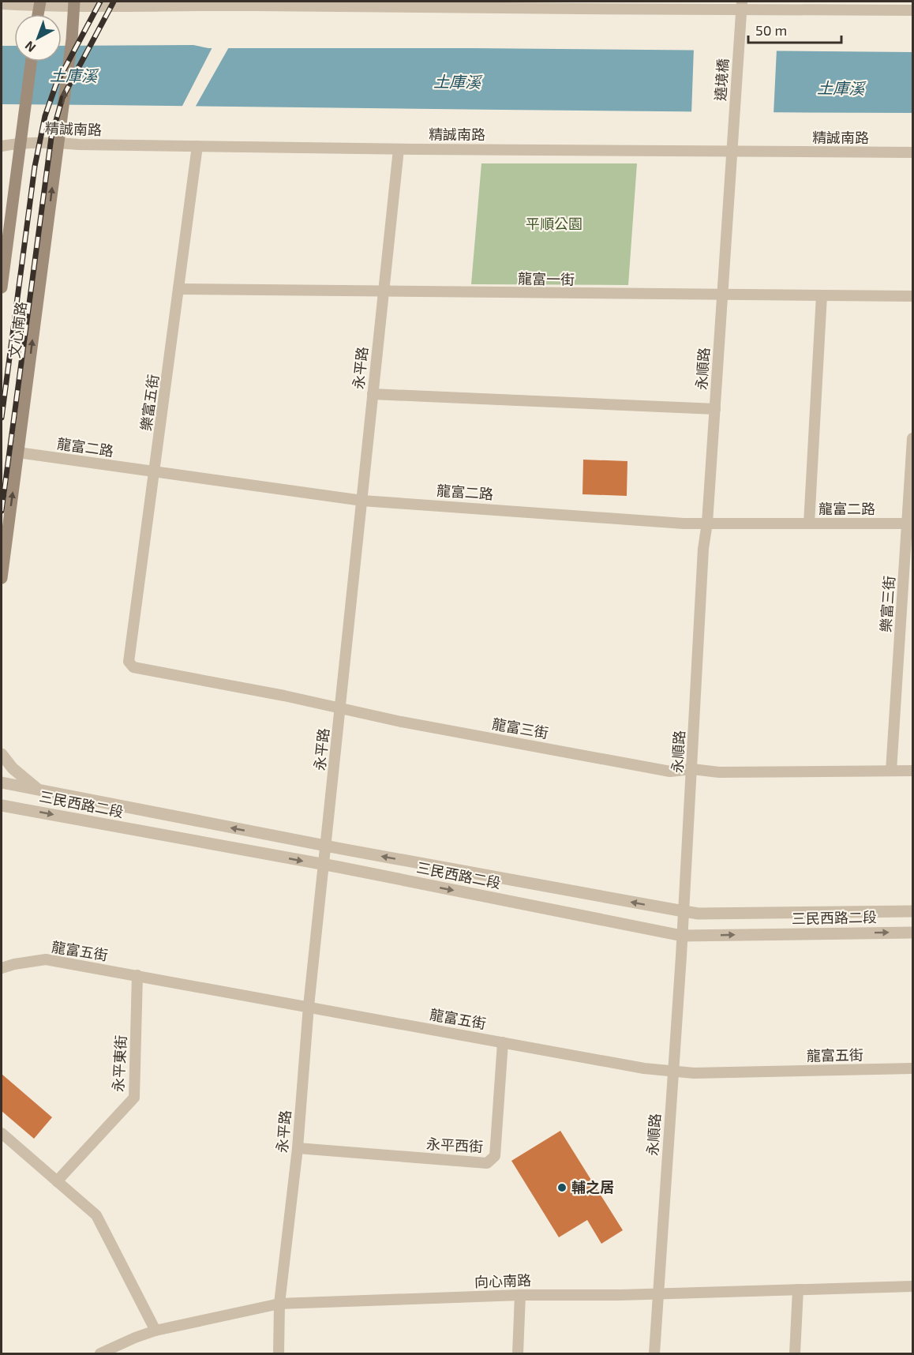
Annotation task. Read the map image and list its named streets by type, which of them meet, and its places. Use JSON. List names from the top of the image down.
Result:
{
  "streets": {
    "main road": ["文心南路"],
    "street": [
      "遶境橋",
      "精誠南路",
      "龍富一街",
      "永平路",
      "永順路",
      "樂富五街",
      "龍富二路",
      "樂富三街",
      "龍富三街",
      "三民西路二段",
      "龍富五街",
      "永平東街",
      "永平西街",
      "向心南路"
    ]
  },
  "crossings": [
    ["遶境橋", "精誠南路"],
    ["遶境橋", "永順路"],
    ["精誠南路", "文心南路"],
    ["精誠南路", "永平路"],
    ["精誠南路", "永順路"],
    ["精誠南路", "樂富五街"],
    ["龍富一街", "永平路"],
    ["龍富一街", "永順路"],
    ["龍富一街", "樂富五街"],
    ["文心南路", "龍富二路"],
    ["永平路", "龍富二路"],
    ["永平路", "龍富三街"],
    ["永平路", "三民西路二段"],
    ["永平路", "龍富五街"],
    ["永平路", "永平西街"],
    ["永平路", "向心南路"],
    ["永順路", "龍富二路"],
    ["永順路", "龍富三街"],
    ["永順路", "三民西路二段"],
    ["永順路", "龍富五街"],
    ["永順路", "向心南路"],
    ["樂富五街", "龍富二路"],
    ["樂富五街", "龍富三街"],
    ["龍富二路", "樂富三街"],
    ["樂富三街", "龍富三街"],
    ["龍富五街", "永平東街"],
    ["龍富五街", "永平西街"]
  ],
  "water": ["土庫溪"],
  "parks": ["平順公園"],
  "places": ["輔之居"],
  "scale_bar": "50 m",
  "north": "bottom left"
}
